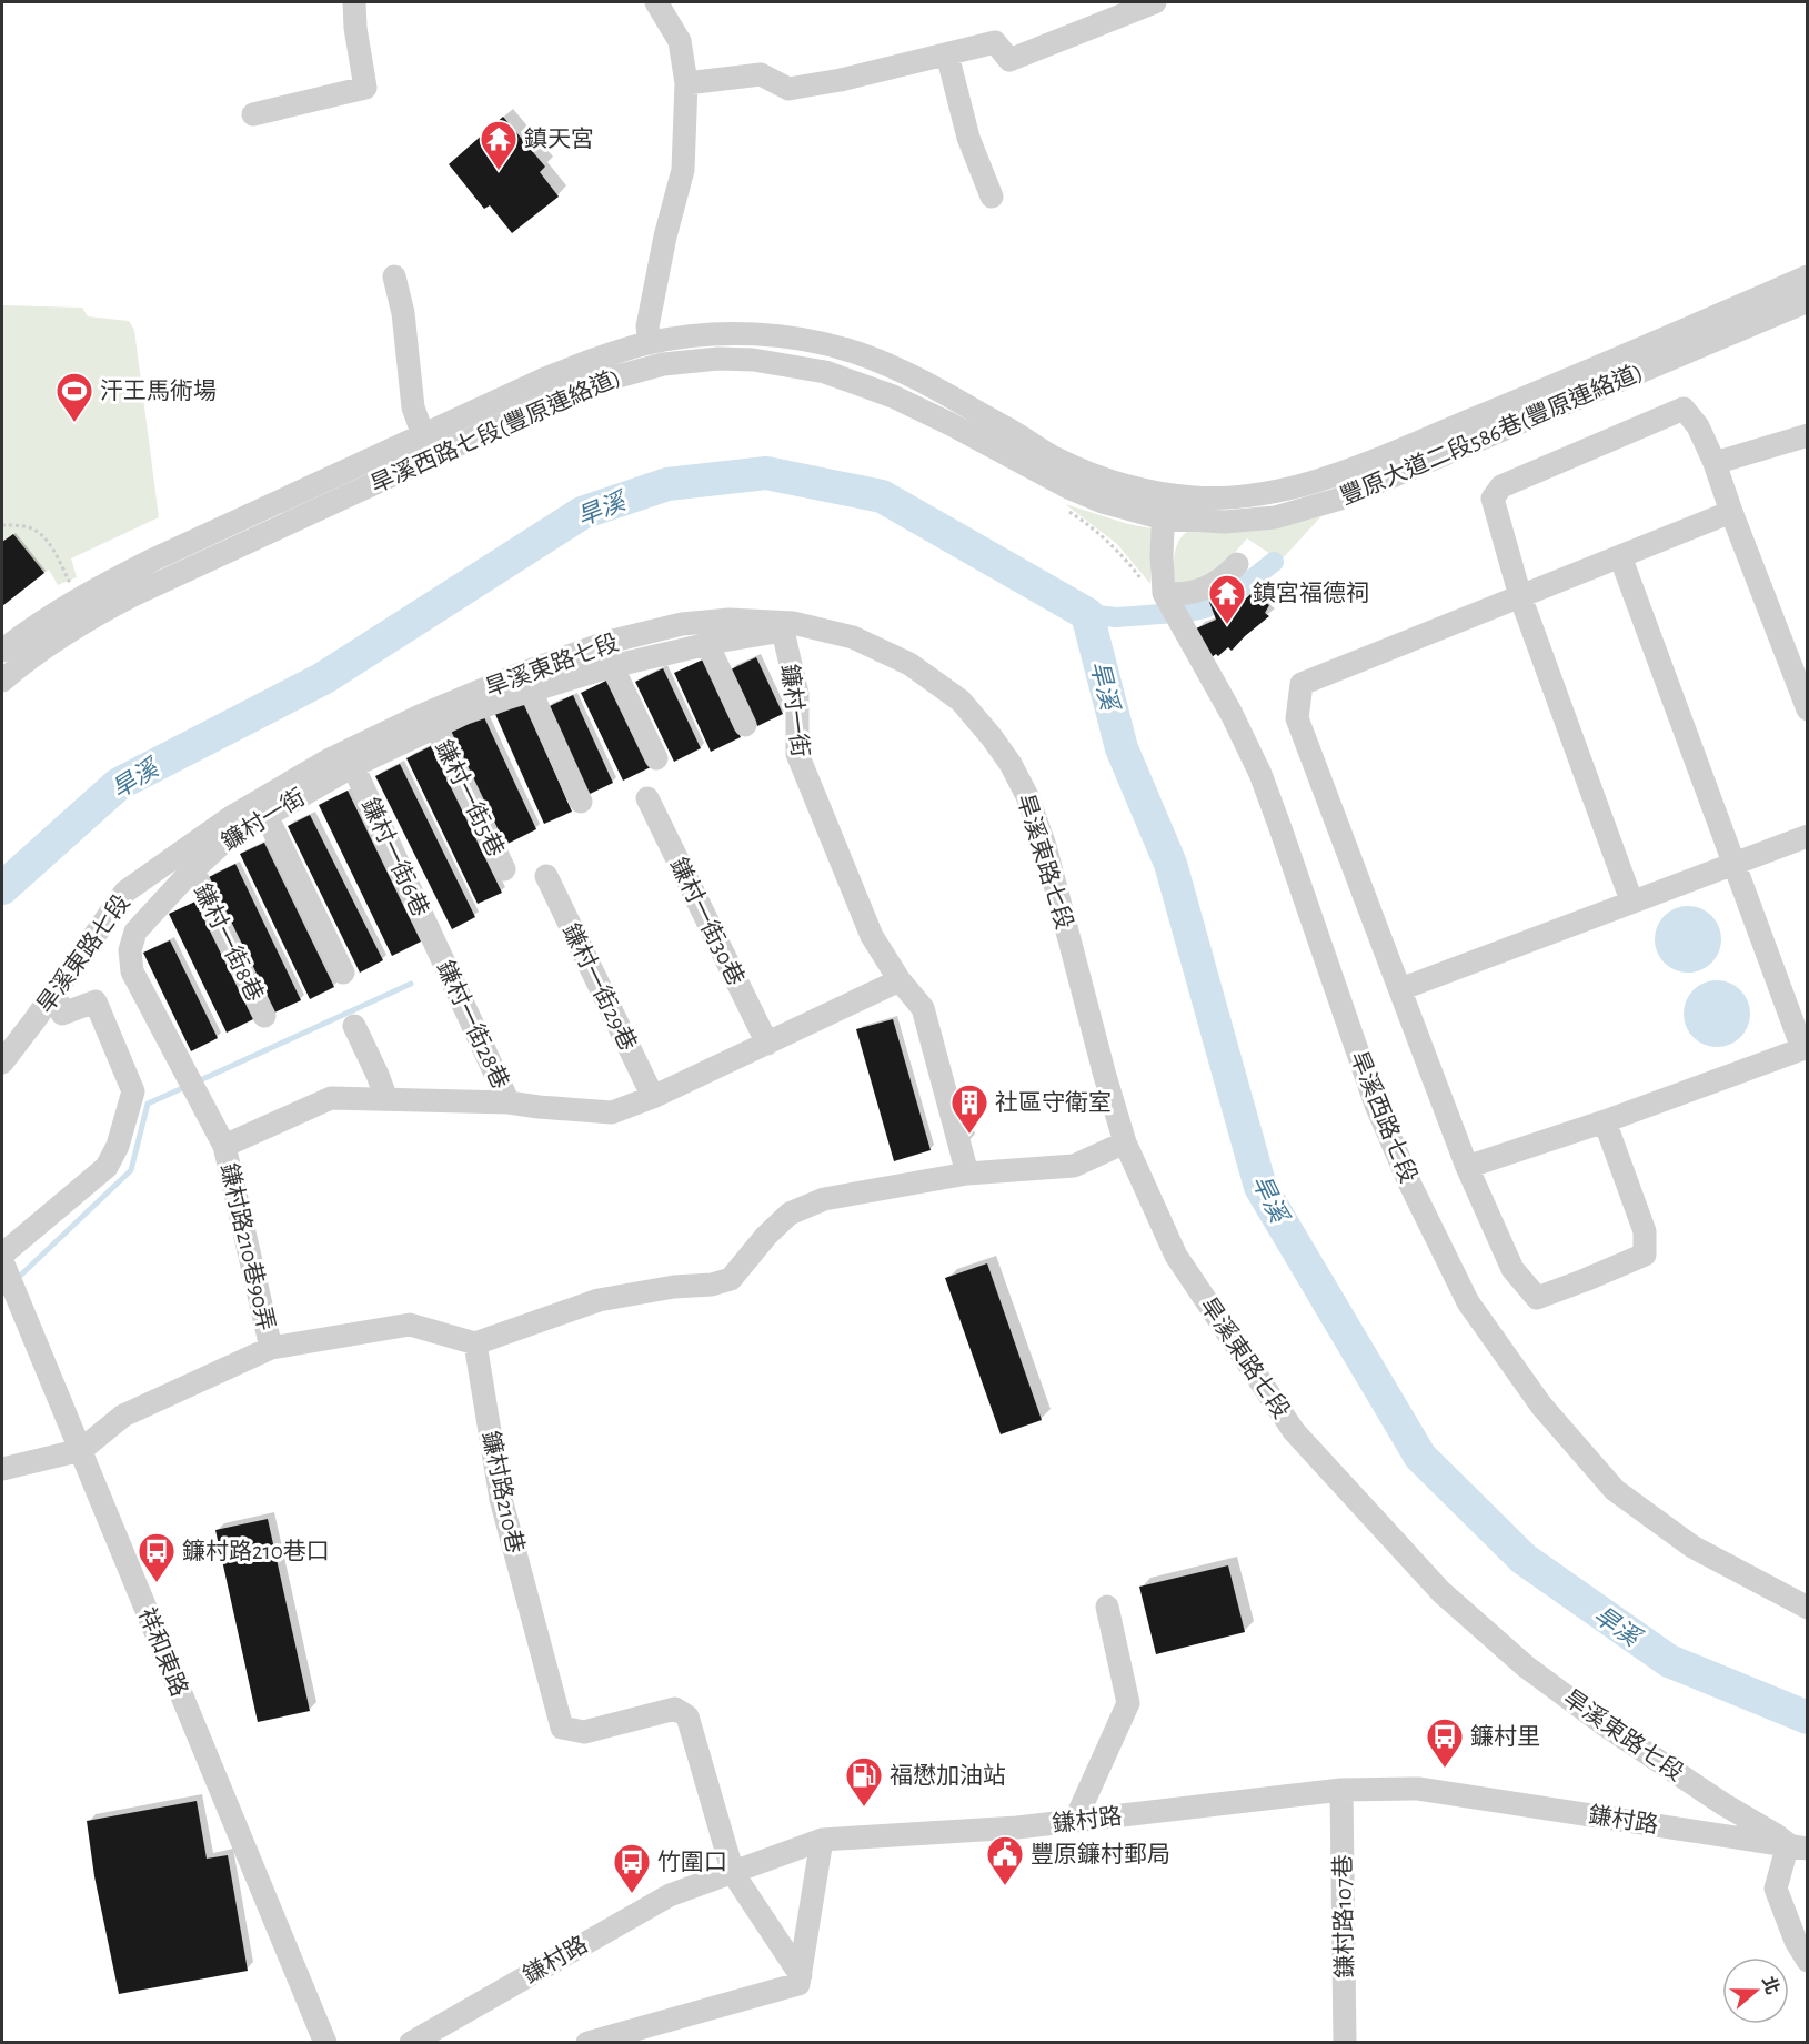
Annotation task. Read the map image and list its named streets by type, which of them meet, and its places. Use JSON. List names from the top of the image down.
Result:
{
  "streets": {
    "street": [
      "旱溪西路七段(豐原連絡道)",
      "豐原大道二段586巷(豐原連絡道)",
      "旱溪東路七段",
      "鐮村一街",
      "鎌村一街5巷",
      "鎌村一街6巷",
      "鎌村一街30巷",
      "鎌村一街8巷",
      "鎌村一街29巷",
      "鎌村一街28巷",
      "旱溪西路七段",
      "鎌村路210巷90弄",
      "鐮村路210巷",
      "祥和東路",
      "鎌村路",
      "鎌村路107巷"
    ]
  },
  "crossings": [
    ["旱溪西路七段(豐原連絡道)", "豐原大道二段586巷(豐原連絡道)"],
    ["旱溪西路七段(豐原連絡道)", "旱溪西路七段"],
    ["豐原大道二段586巷(豐原連絡道)", "旱溪西路七段"],
    ["旱溪東路七段", "鎌村路"],
    ["鐮村一街", "鎌村一街5巷"],
    ["鐮村一街", "鎌村一街6巷"],
    ["鐮村一街", "鎌村一街8巷"],
    ["鐮村一街", "鎌村路210巷90弄"],
    ["鎌村一街6巷", "鎌村一街28巷"],
    ["鐮村路210巷", "鎌村路"],
    ["鎌村路", "鎌村路107巷"]
  ],
  "water": ["旱溪"],
  "places": {
    "temple": ["鎮天宮", "鎮宮福德祠"],
    "sports": ["汗王馬術場"],
    "building": ["社區守衛室"],
    "bus stop": ["鐮村路210巷口", "鐮村里", "竹圍口"],
    "fuel station": ["福懋加油站"],
    "public building": ["豐原鐮村郵局"]
  },
  "north": "right"
}
